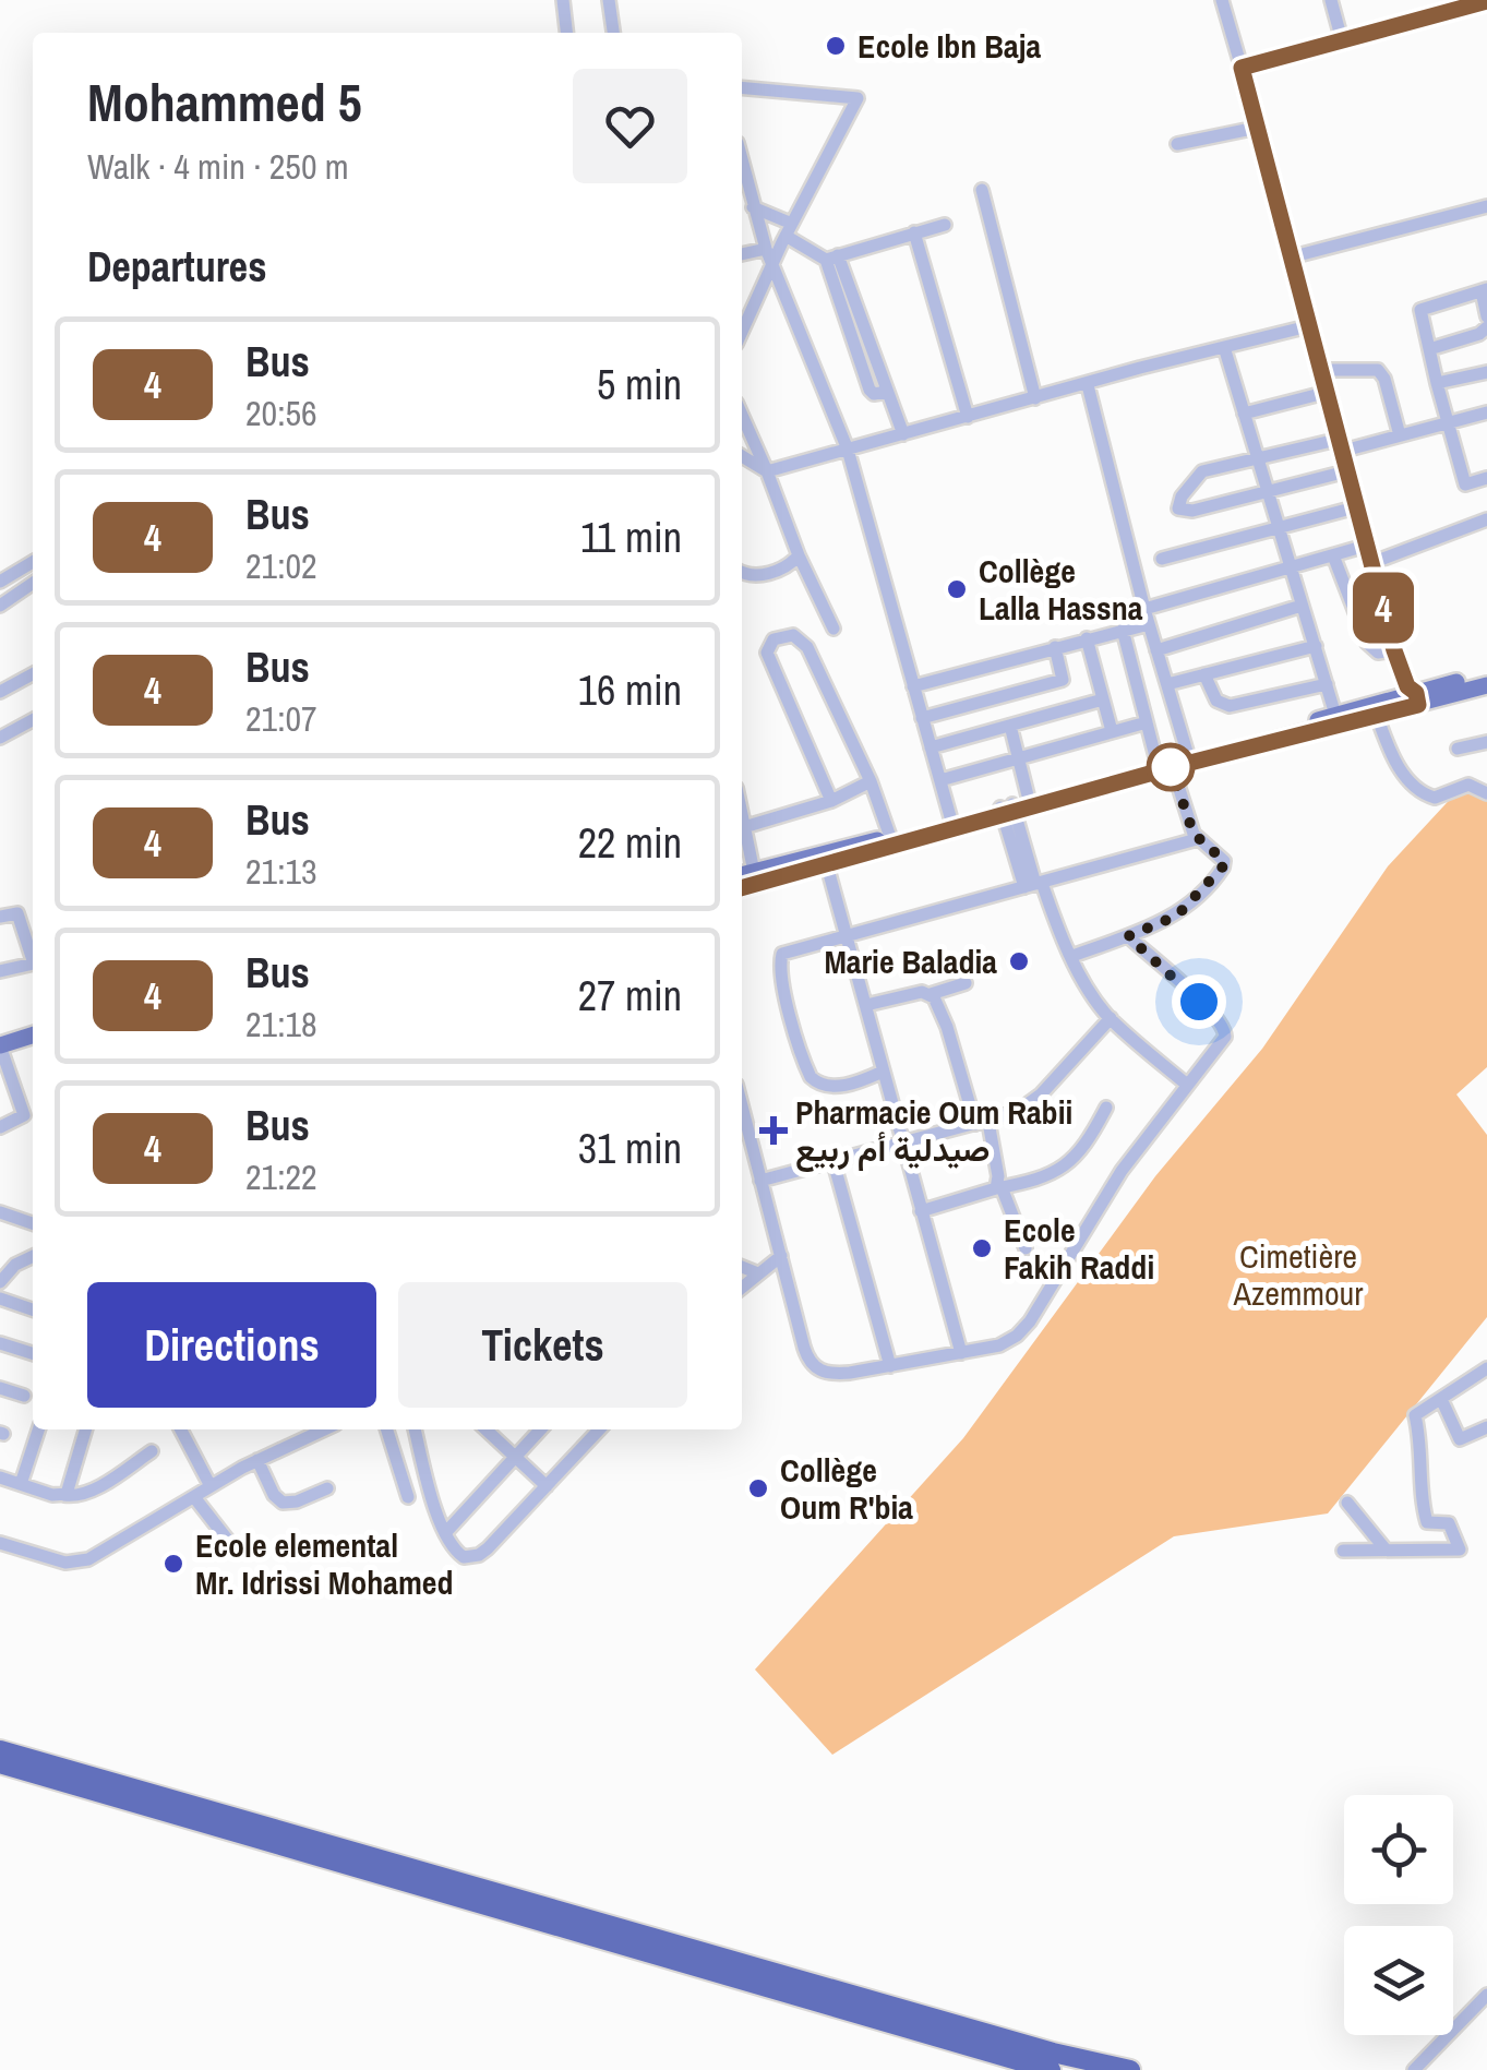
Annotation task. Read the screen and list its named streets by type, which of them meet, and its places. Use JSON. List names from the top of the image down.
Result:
{
  "parks": ["Cimetière Azemmour"],
  "places": {
    "other": [
      "Ecole Ibn Baja",
      "Collège Lalla Hassna",
      "Marie Baladia",
      "Ecole Fakih Raddi",
      "Collège Oum R'bia",
      "Ecole elemental Mr. Idrissi Mohamed"
    ],
    "health": ["Pharmacie Oum Rabii صيدلية أم ربيع"]
  },
  "lines": ["bus line 4"],
  "page": {
    "on_map": "4",
    "heading": [
      ["Mohammed 5", "Walk · 4 min · 250 m"],
      "Departures"
    ],
    "list": [
      {
        "mark": "4",
        "name": "Bus",
        "note": "20:56",
        "value": "5 min"
      },
      {
        "mark": "4",
        "name": "Bus",
        "note": "21:02",
        "value": "11 min"
      },
      {
        "mark": "4",
        "name": "Bus",
        "note": "21:07",
        "value": "16 min"
      },
      {
        "mark": "4",
        "name": "Bus",
        "note": "21:13",
        "value": "22 min"
      },
      {
        "mark": "4",
        "name": "Bus",
        "note": "21:18",
        "value": "27 min"
      },
      {
        "mark": "4",
        "name": "Bus",
        "note": "21:22",
        "value": "31 min"
      }
    ],
    "buttons": ["Directions", "Tickets"]
  }
}
